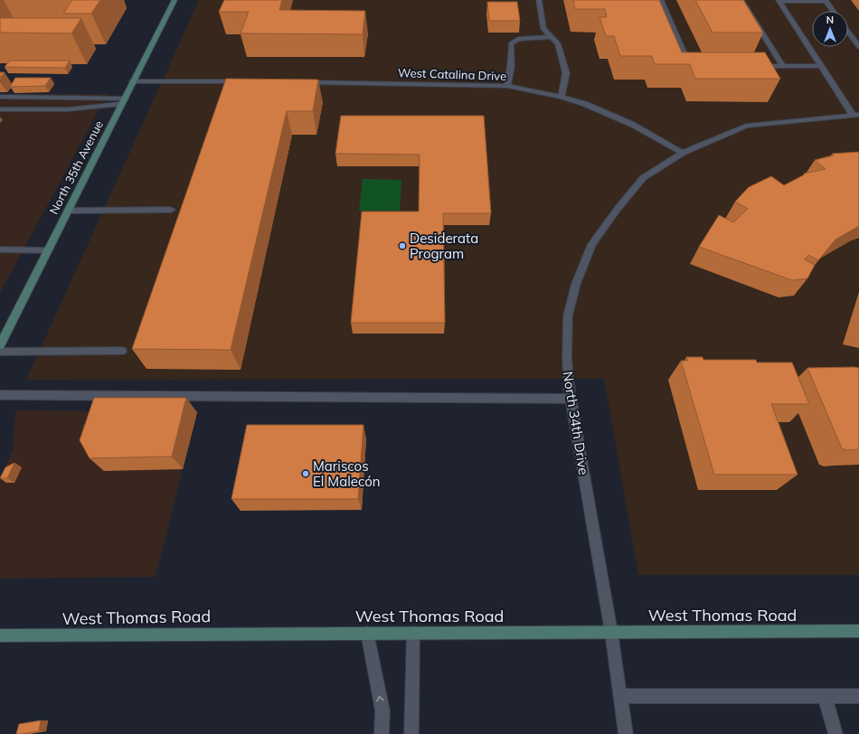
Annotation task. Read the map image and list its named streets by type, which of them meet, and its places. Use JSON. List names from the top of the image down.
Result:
{
  "streets": {
    "main road": ["North 35th Avenue", "West Thomas Road"],
    "street": ["West Catalina Drive", "North 34th Drive"]
  },
  "crossings": [
    ["West Catalina Drive", "North 34th Drive"],
    ["North 34th Drive", "West Thomas Road"]
  ],
  "places": ["Desiderata Program", "Mariscos El Malecón"],
  "north": "top"
}
